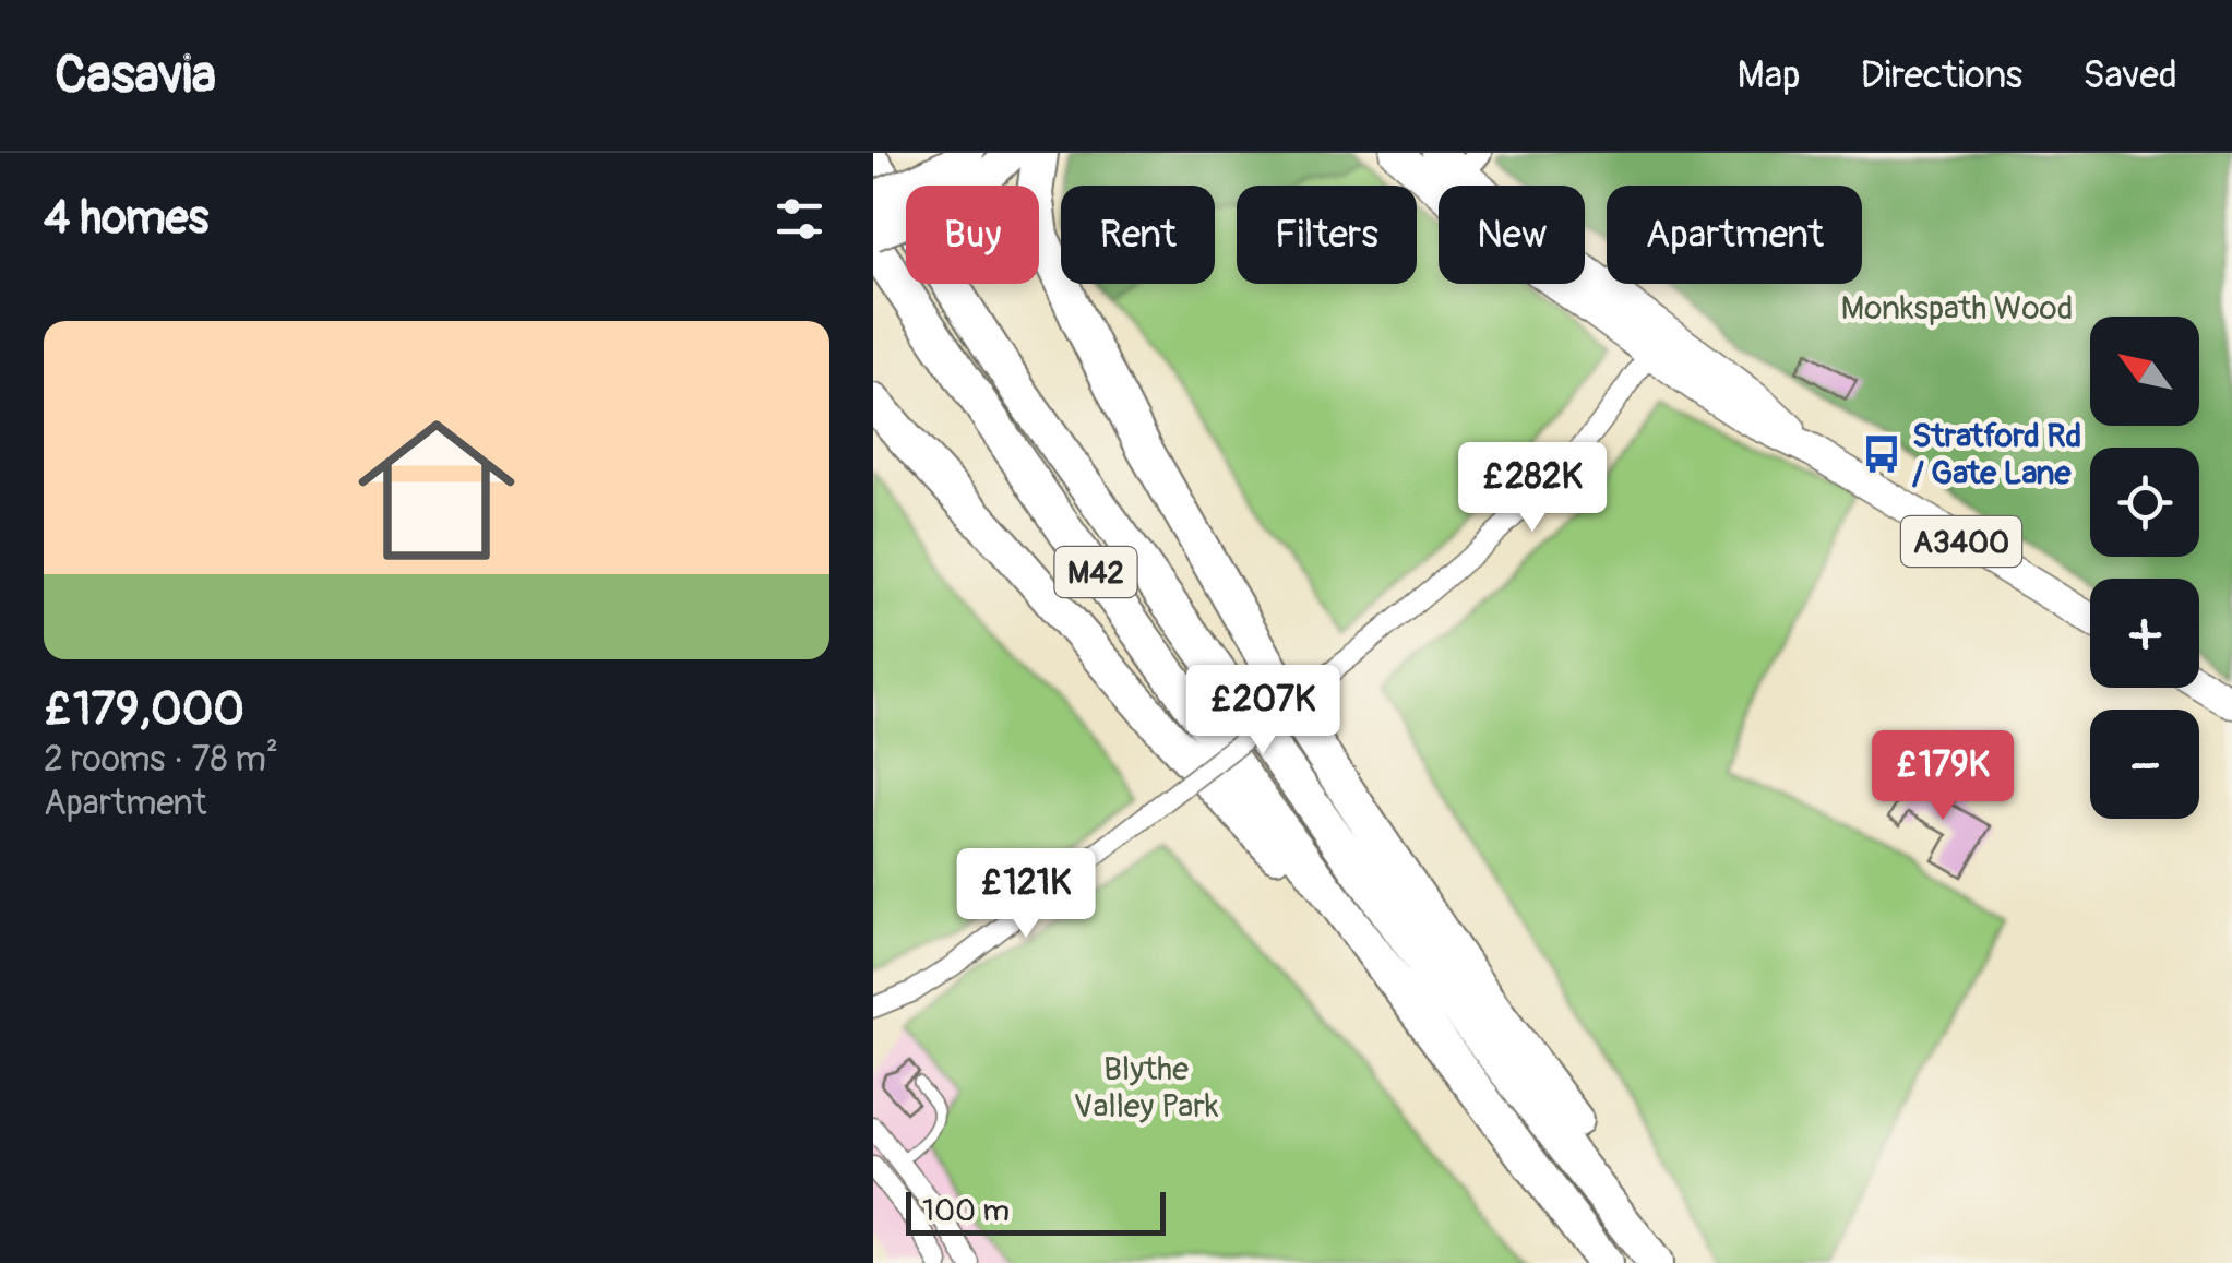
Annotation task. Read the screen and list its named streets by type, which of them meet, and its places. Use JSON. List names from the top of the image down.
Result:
{
  "streets": {
    "highway": ["M42"],
    "main road": ["A3400"]
  },
  "parks": ["Monkspath Wood", "Blythe Valley Park"],
  "places": {
    "bus stop": ["Stratford Rd / Gate Lane"]
  },
  "scale_bar": "100 m",
  "north": "top left",
  "page": {
    "header": "Casavia",
    "nav": ["Map", "Directions", "Saved"],
    "heading": "4 homes",
    "chip": [
      "Buy",
      "Rent",
      "Filters",
      "New",
      "Apartment"
    ],
    "list": [
      {
        "name": "£179,000",
        "note": "2 rooms · 78 m² · Apartment"
      }
    ],
    "map_buttons": ["+", "−"],
    "price": [
      "£282K",
      "£207K",
      "£179K",
      "£121K"
    ],
    "scale": "100 m"
  }
}
